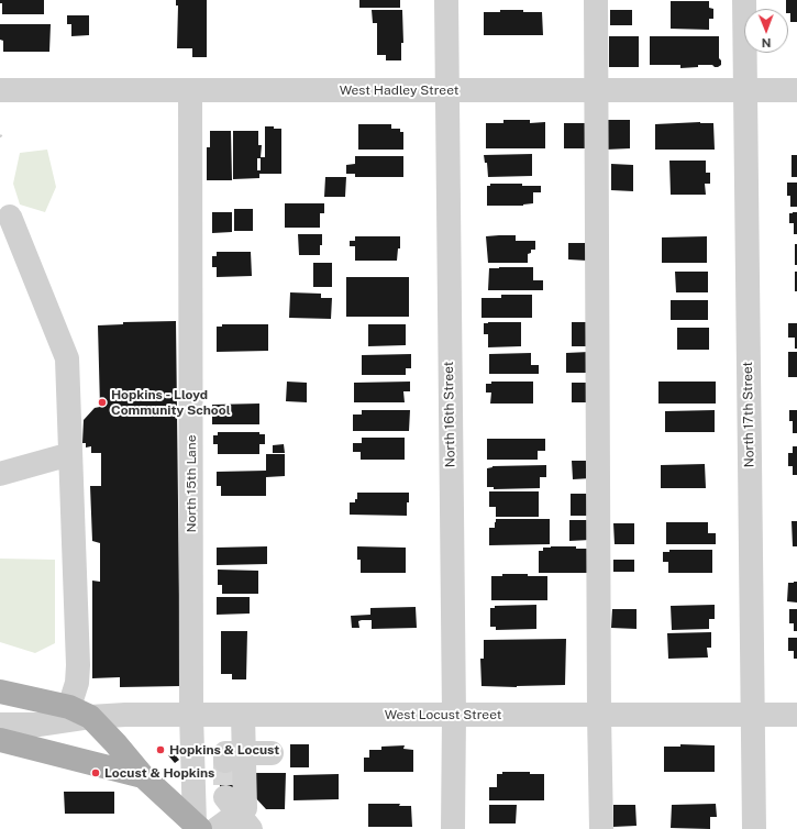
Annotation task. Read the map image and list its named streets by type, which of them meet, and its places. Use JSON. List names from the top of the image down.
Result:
{
  "streets": {
    "main road": ["West Locust Street"],
    "street": [
      "West Hadley Street",
      "North 16th Street",
      "North 17th Street",
      "North 15th Lane"
    ]
  },
  "crossings": [
    ["West Hadley Street", "North 16th Street"],
    ["West Hadley Street", "North 17th Street"],
    ["West Hadley Street", "North 15th Lane"],
    ["North 16th Street", "West Locust Street"],
    ["North 17th Street", "West Locust Street"],
    ["North 15th Lane", "West Locust Street"]
  ],
  "places": ["Hopkins - Lloyd Community School", "Hopkins & Locust", "Locust & Hopkins"],
  "north": "bottom"
}
